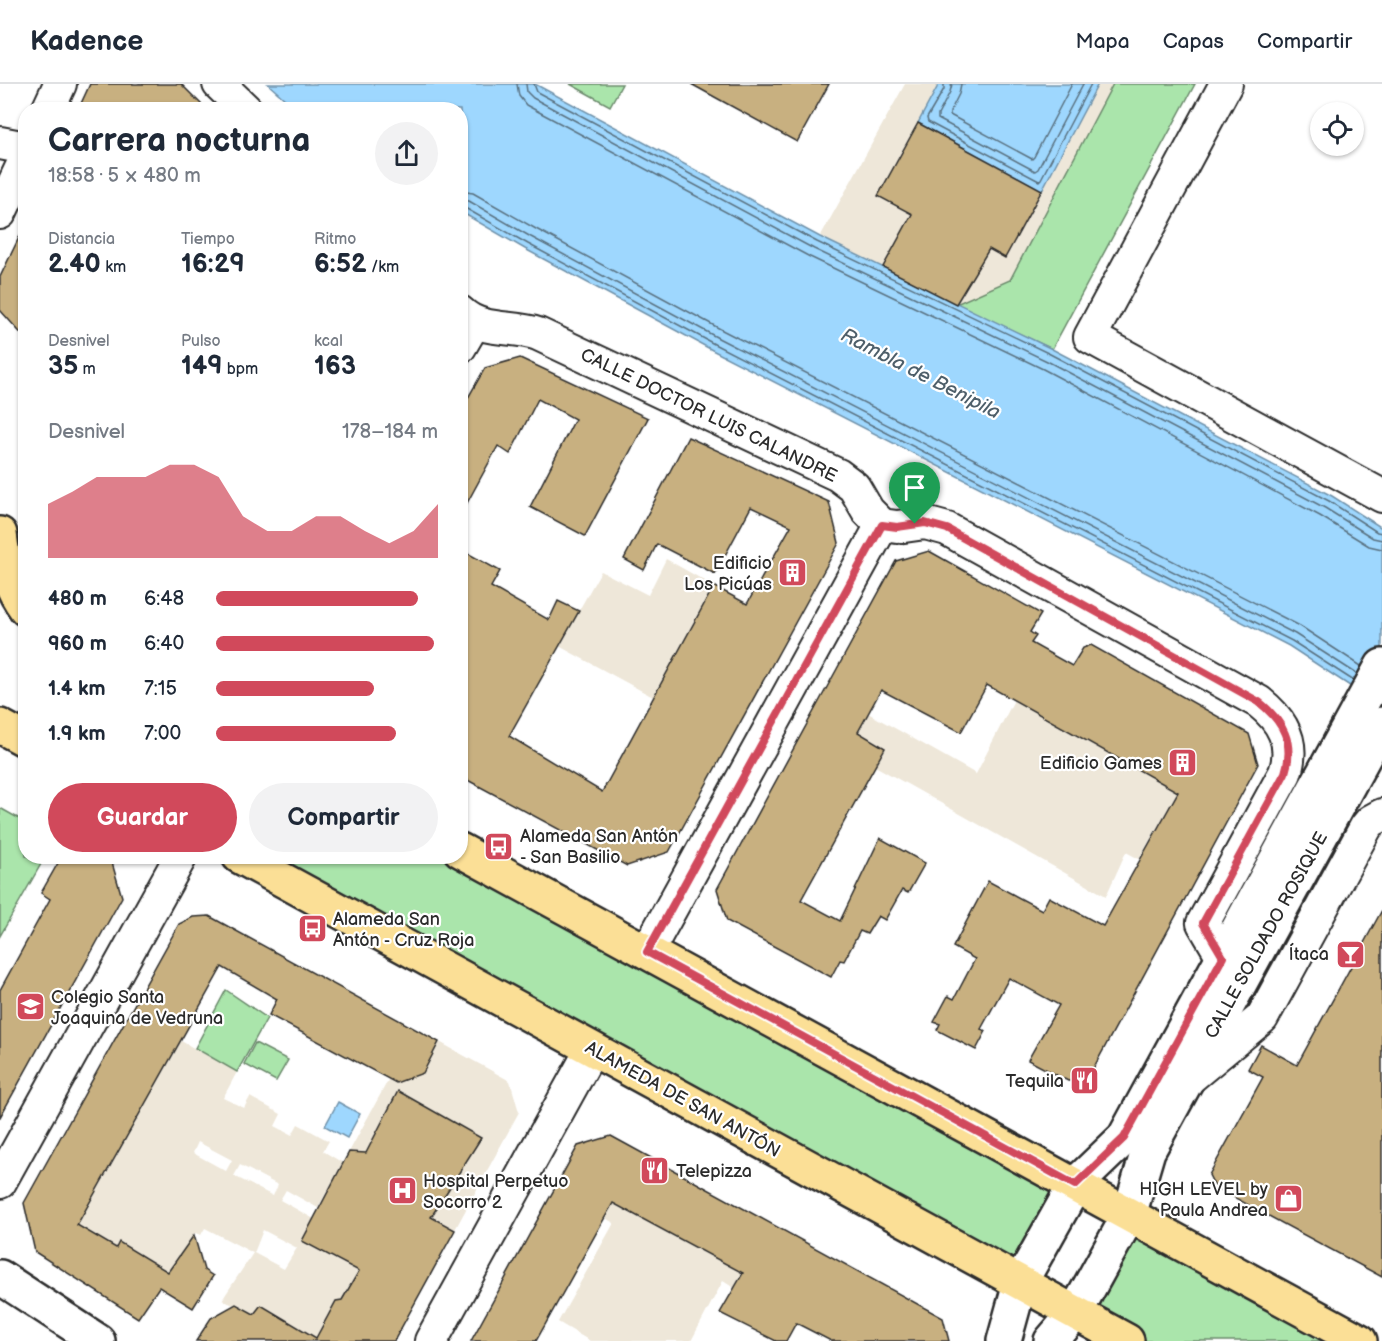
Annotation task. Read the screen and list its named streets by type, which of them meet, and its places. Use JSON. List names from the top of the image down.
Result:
{
  "streets": {
    "main road": ["CALLE SOLDADO ROSIQUE", "ALAMEDA DE SAN ANTÓN"],
    "street": ["CALLE DOCTOR LUIS CALANDRE"]
  },
  "crossings": [
    ["CALLE DOCTOR LUIS CALANDRE", "CALLE SOLDADO ROSIQUE"],
    ["CALLE SOLDADO ROSIQUE", "ALAMEDA DE SAN ANTÓN"]
  ],
  "water": ["Rambla de Benipila"],
  "places": {
    "building": ["Edificio Los Picúas", "Edificio Games"],
    "bus stop": ["Alameda San Antón - San Basilio", "Alameda San Antón - Cruz Roja"],
    "bar": ["Ítaca"],
    "school or university": ["Colegio Santa Joaquina de Vedruna"],
    "restaurant": ["Tequila", "Telepizza"],
    "hospital": ["Hospital Perpetuo Socorro 2"],
    "shop": ["HIGH LEVEL by Paula Andrea"]
  },
  "page": {
    "header": "Kadence",
    "nav": ["Mapa", "Capas", "Compartir"],
    "heading": ["Carrera nocturna", "18:58 · 5 × 480 m"],
    "stats": [
      ["Distancia", "2.40 km"],
      ["Tiempo", "16:29"],
      ["Ritmo", "6:52 /km"],
      ["Desnivel", "35 m"],
      ["Pulso", "149 bpm"],
      ["kcal", "163"]
    ],
    "chart": ["Desnivel", "178–184 m"],
    "list": [
      {
        "name": "480 m",
        "note": "6:48"
      },
      {
        "name": "960 m",
        "note": "6:40"
      },
      {
        "name": "1.4 km",
        "note": "7:15"
      },
      {
        "name": "1.9 km",
        "note": "7:00"
      }
    ],
    "buttons": ["Guardar", "Compartir"]
  }
}
